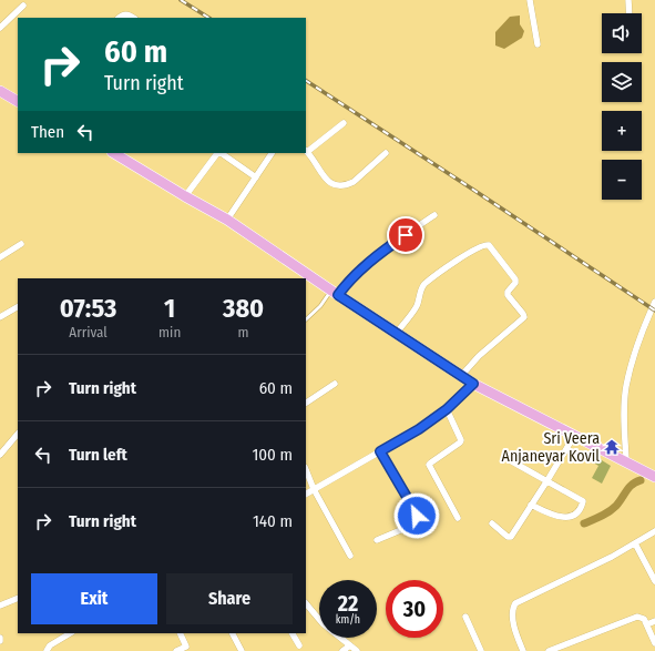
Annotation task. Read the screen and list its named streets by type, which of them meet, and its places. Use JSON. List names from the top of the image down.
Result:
{
  "places": {
    "temple": ["Sri Veera Anjaneyar Kovil"]
  },
  "page": {
    "map_buttons": ["+", "−"],
    "turn": ["60 m", "Turn right"],
    "then": "Then",
    "eta": [
      "07:53",
      "Arrival",
      "1",
      "min",
      "380",
      "m"
    ],
    "list": [
      {
        "name": "Turn right",
        "value": "60 m"
      },
      {
        "name": "Turn left",
        "value": "100 m"
      },
      {
        "name": "Turn right",
        "value": "140 m"
      }
    ],
    "buttons": ["Exit", "Share"],
    "speed": "22 km/h",
    "limit": "30"
  }
}
